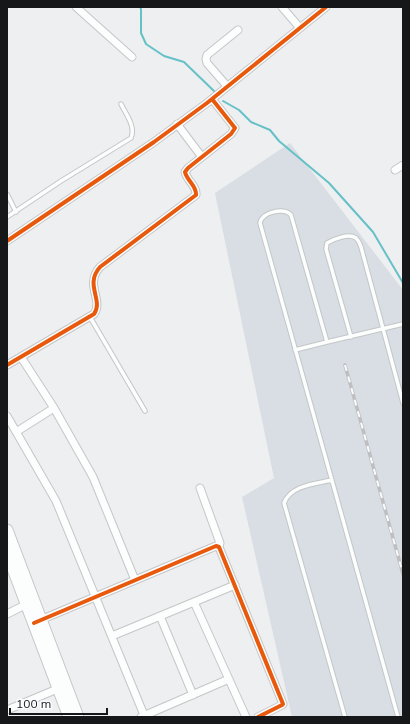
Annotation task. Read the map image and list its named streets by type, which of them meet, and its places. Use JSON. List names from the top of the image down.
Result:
{
  "scale_bar": "100 m"
}
